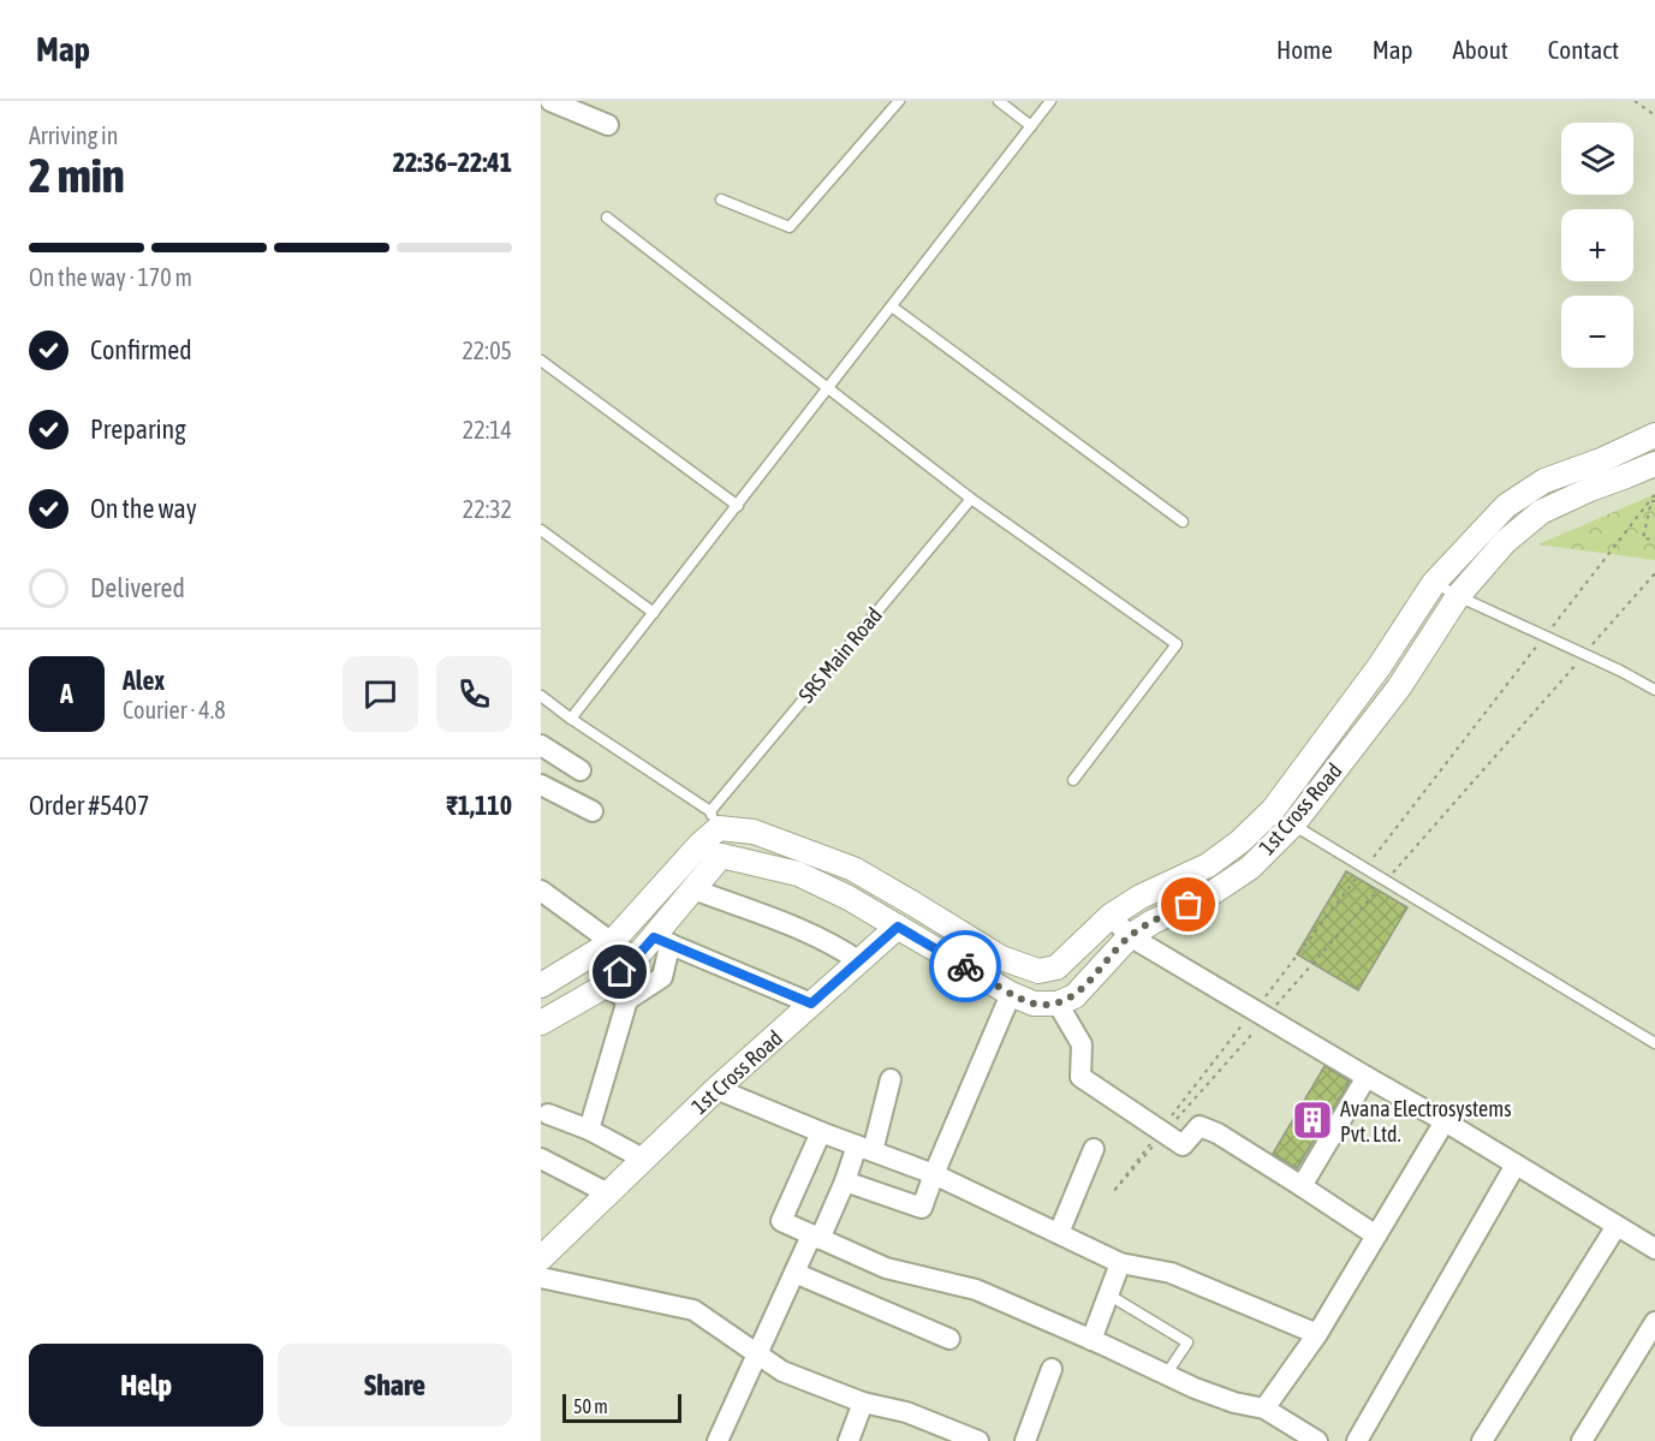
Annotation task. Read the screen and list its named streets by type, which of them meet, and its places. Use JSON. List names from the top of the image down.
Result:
{
  "streets": {
    "street": ["1st Cross Road"],
    "lane": ["SRS Main Road"]
  },
  "places": {
    "building": ["Avana Electrosystems Pvt. Ltd."]
  },
  "scale_bar": "50 m",
  "page": {
    "header": "Map",
    "nav": [
      "Home",
      "Map",
      "About",
      "Contact"
    ],
    "heading": ["2 min", "Arriving in", "22:36–22:41"],
    "panel": [
      "Alex",
      "Courier · 4.8",
      "Order #5407",
      "₹1,110"
    ],
    "map_buttons": ["+", "−"],
    "bar": "On the way · 170 m",
    "list": [
      ["Confirmed", "22:05"],
      ["Preparing", "22:14"],
      ["On the way", "22:32"],
      "Delivered"
    ],
    "round": "A",
    "buttons": ["Help", "Share"],
    "scale": "50 m"
  }
}
